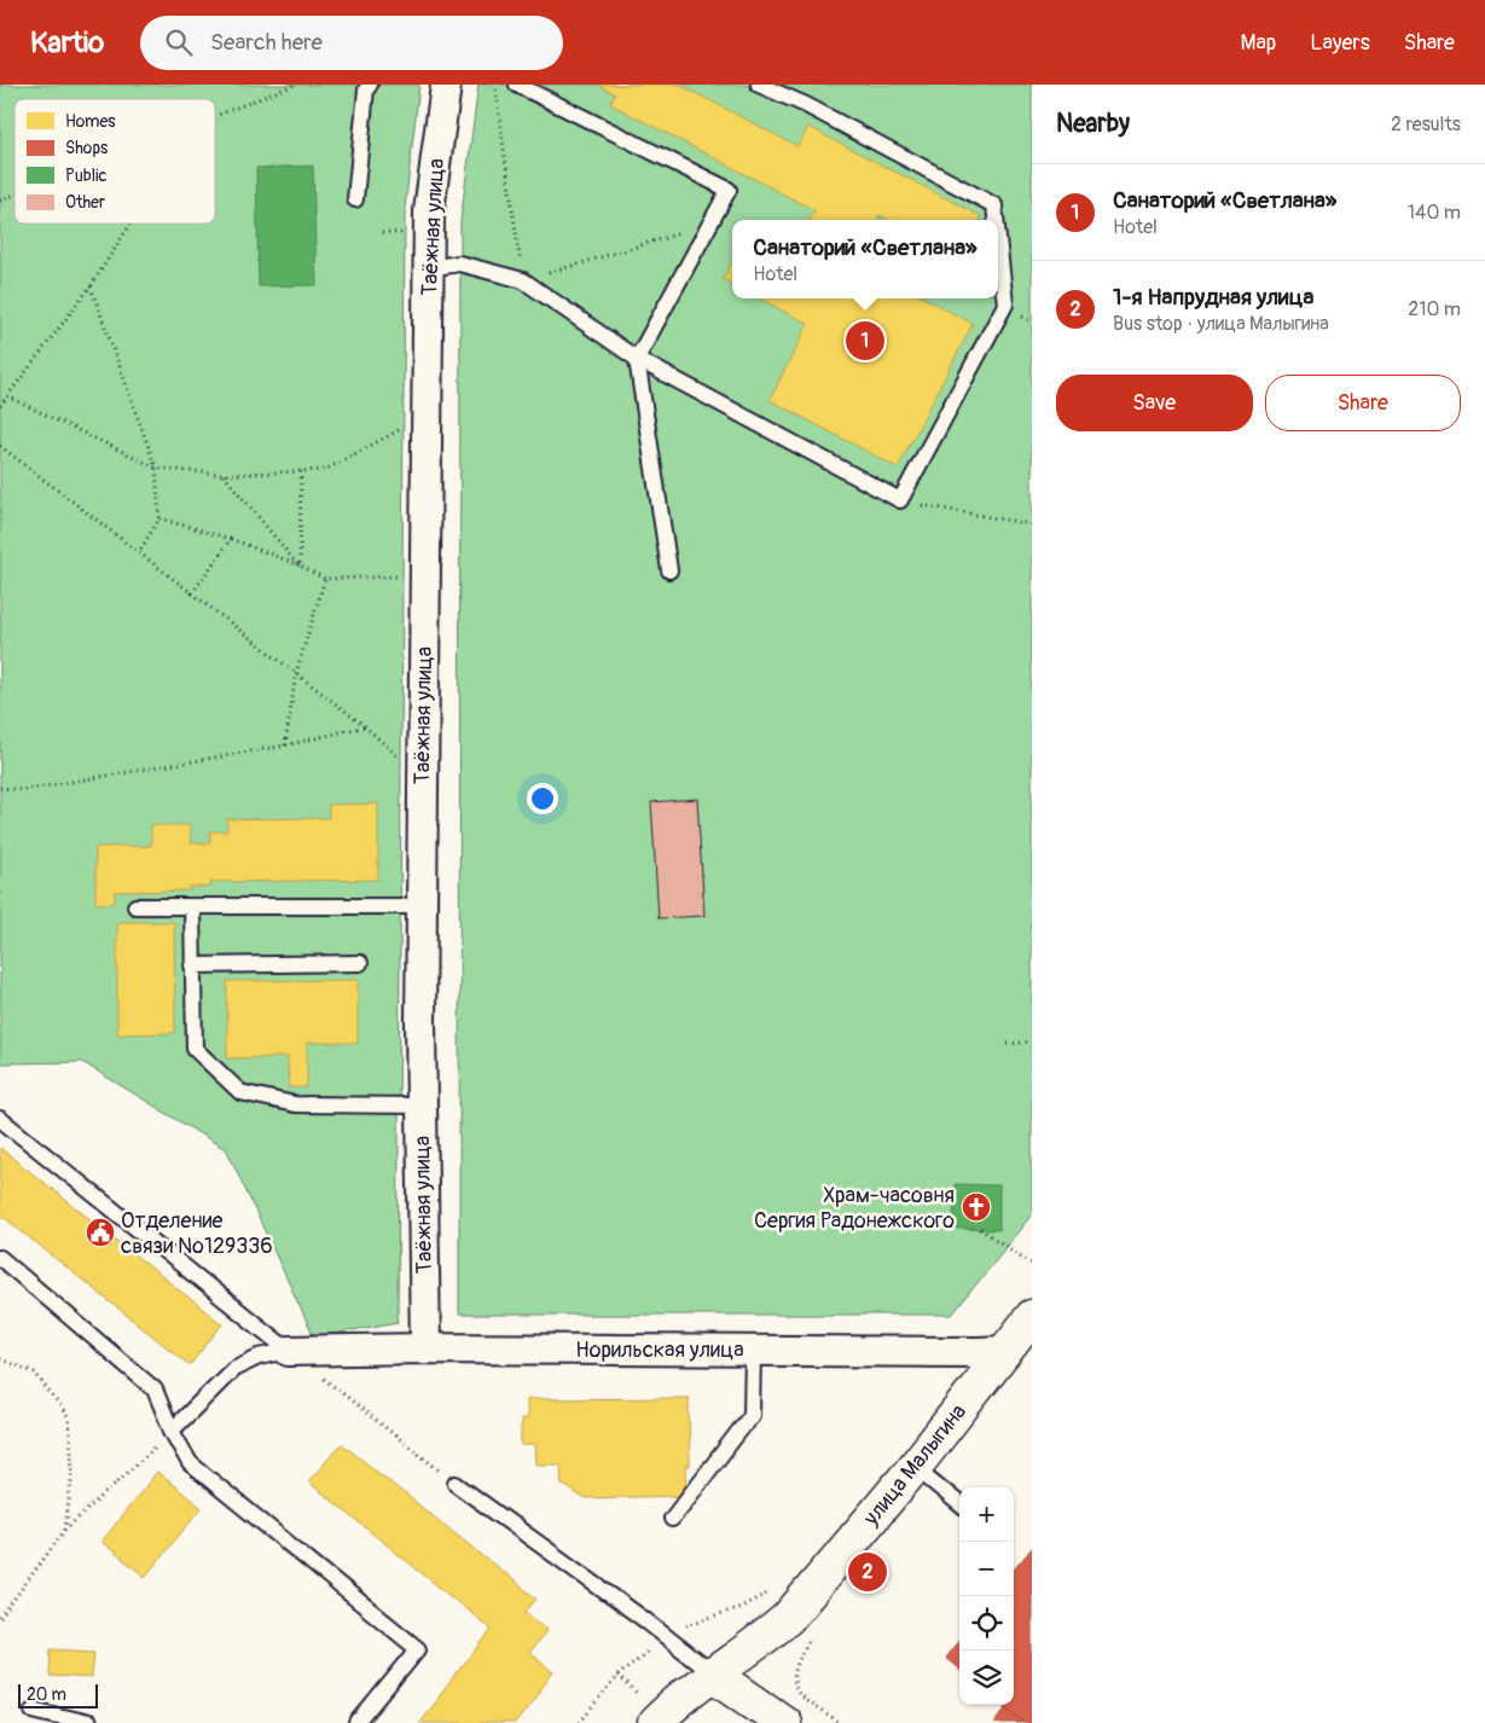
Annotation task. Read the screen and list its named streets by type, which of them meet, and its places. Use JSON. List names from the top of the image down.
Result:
{
  "streets": {
    "street": ["Таёжная улица", "Норильская улица", "улица Малыгина"]
  },
  "crossings": [
    ["Таёжная улица", "Норильская улица"],
    ["Норильская улица", "улица Малыгина"]
  ],
  "places": {
    "church": ["Храм-часовня Сергия Радонежского"],
    "public building": ["Отделение связи №129336"]
  },
  "legend": [
    "Homes",
    "Shops",
    "Public",
    "Other"
  ],
  "scale_bar": "20 m",
  "page": {
    "header": "Kartio",
    "search": "Search here",
    "nav": ["Map", "Layers", "Share"],
    "heading": ["Nearby", "2 results"],
    "list": [
      {
        "mark": "1",
        "name": "Санаторий «Светлана»",
        "note": "Hotel",
        "value": "140 m"
      },
      {
        "mark": "2",
        "name": "1-я Напрудная улица",
        "note": "Bus stop · улица Малыгина",
        "value": "210 m"
      }
    ],
    "popup": ["Санаторий «Светлана»", "Hotel"],
    "pins": ["1", "2"],
    "buttons": ["Save", "Share"],
    "map_buttons": ["+", "−"],
    "scale": "20 m"
  }
}
